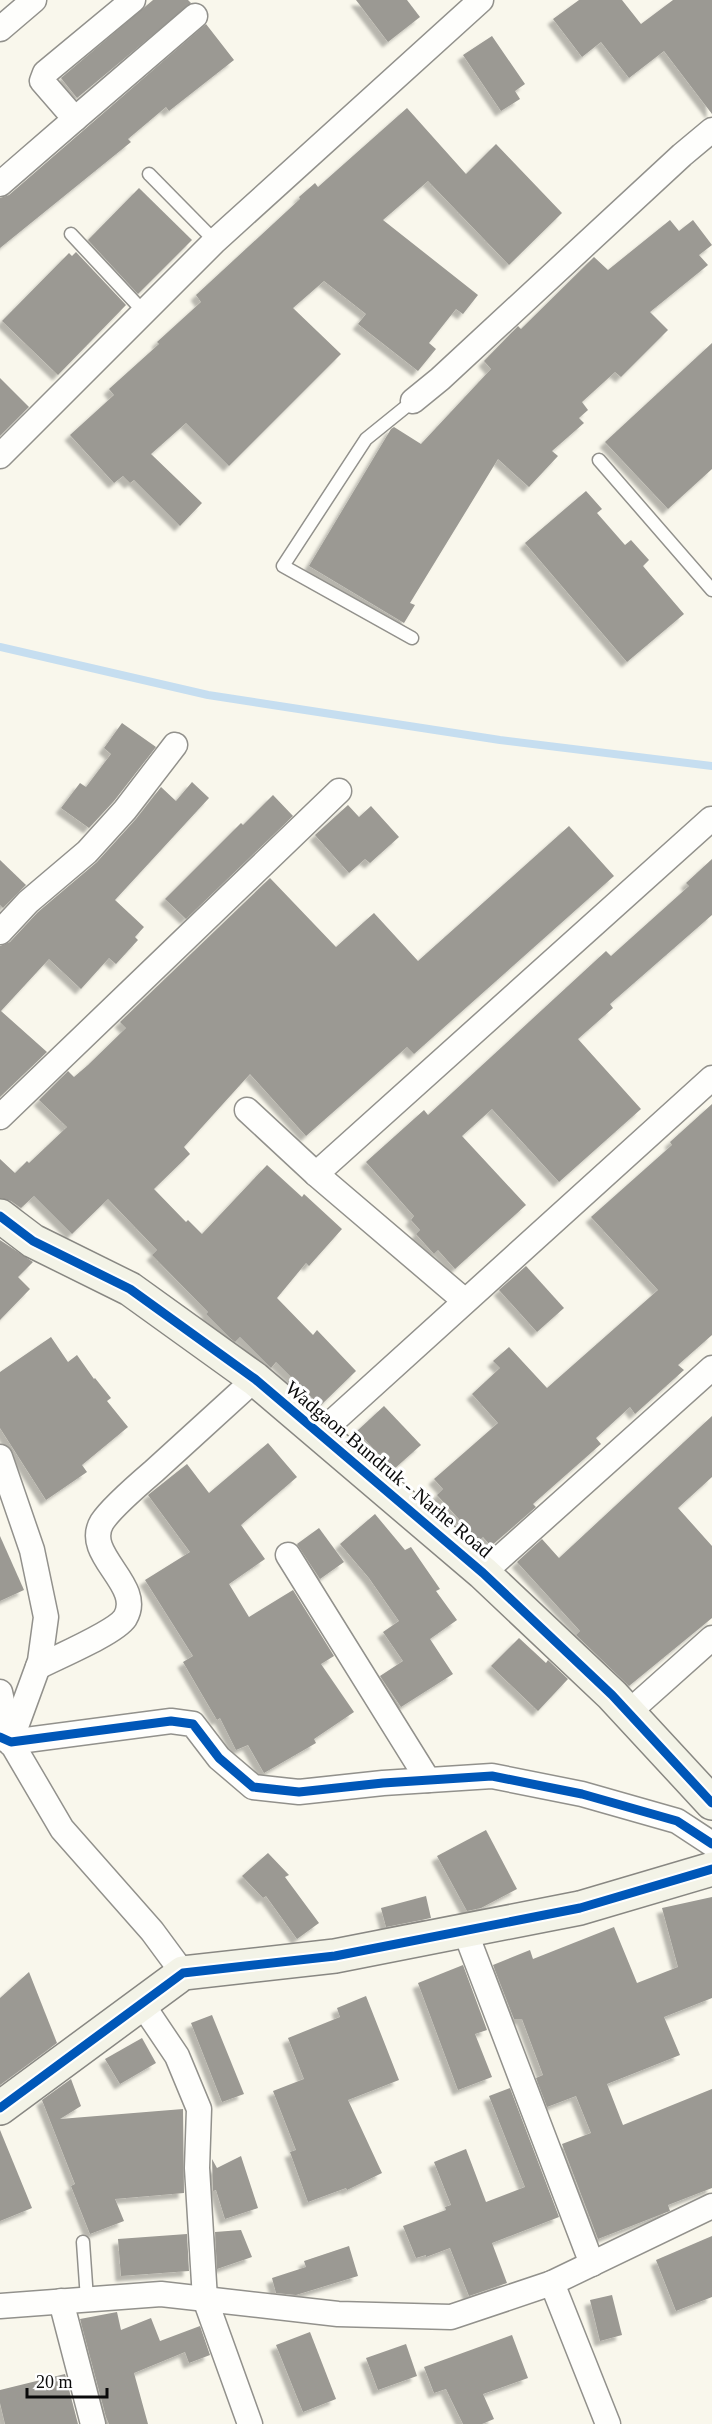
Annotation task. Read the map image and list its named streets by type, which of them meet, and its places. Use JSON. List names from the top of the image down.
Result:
{
  "streets": {
    "street": ["Wadgaon Bundruk - Narhe Road"]
  },
  "scale_bar": "20 m"
}
